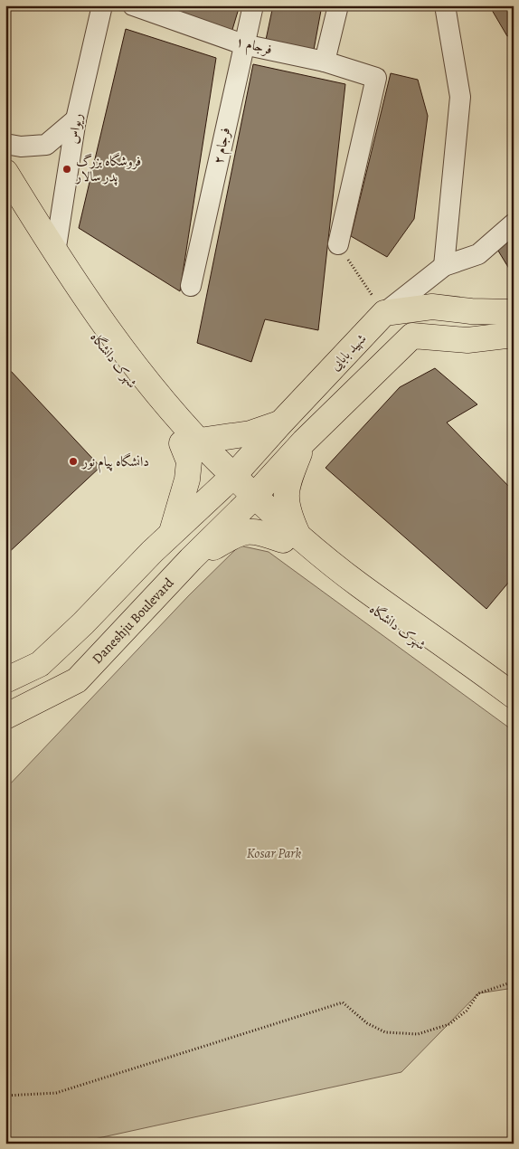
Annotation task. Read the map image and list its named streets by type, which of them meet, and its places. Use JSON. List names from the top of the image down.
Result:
{
  "streets": {
    "main road": ["شهید بابایی", "شهرک دانشگاه", "Daneshju Boulevard"],
    "street": ["فرجام ۱", "ریواس", "فرجام ۲"]
  },
  "crossings": [
    ["فرجام ۱", "فرجام ۲"]
  ],
  "parks": ["Kosar Park"],
  "places": ["فروشگاه بزرگ پدر سالار", "دانشگاه پیام نور"]
}
